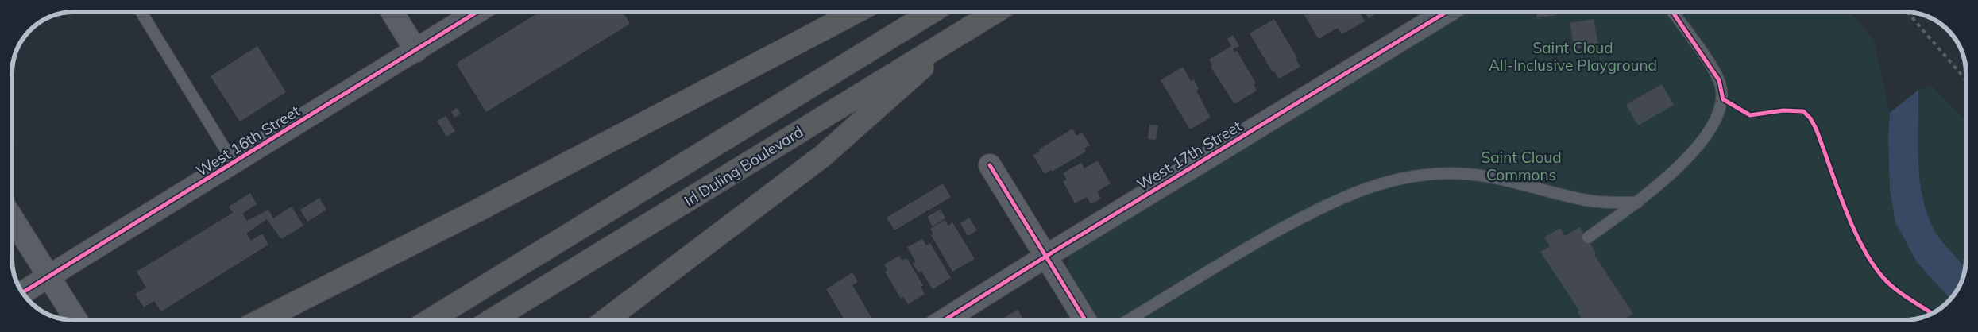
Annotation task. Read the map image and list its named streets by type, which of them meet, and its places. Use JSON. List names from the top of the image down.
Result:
{
  "streets": {
    "highway": ["Irl Duling Boulevard"],
    "street": ["West 16th Street", "West 17th Street"]
  },
  "parks": ["Saint Cloud All-Inclusive Playground", "Saint Cloud Commons"]
}
